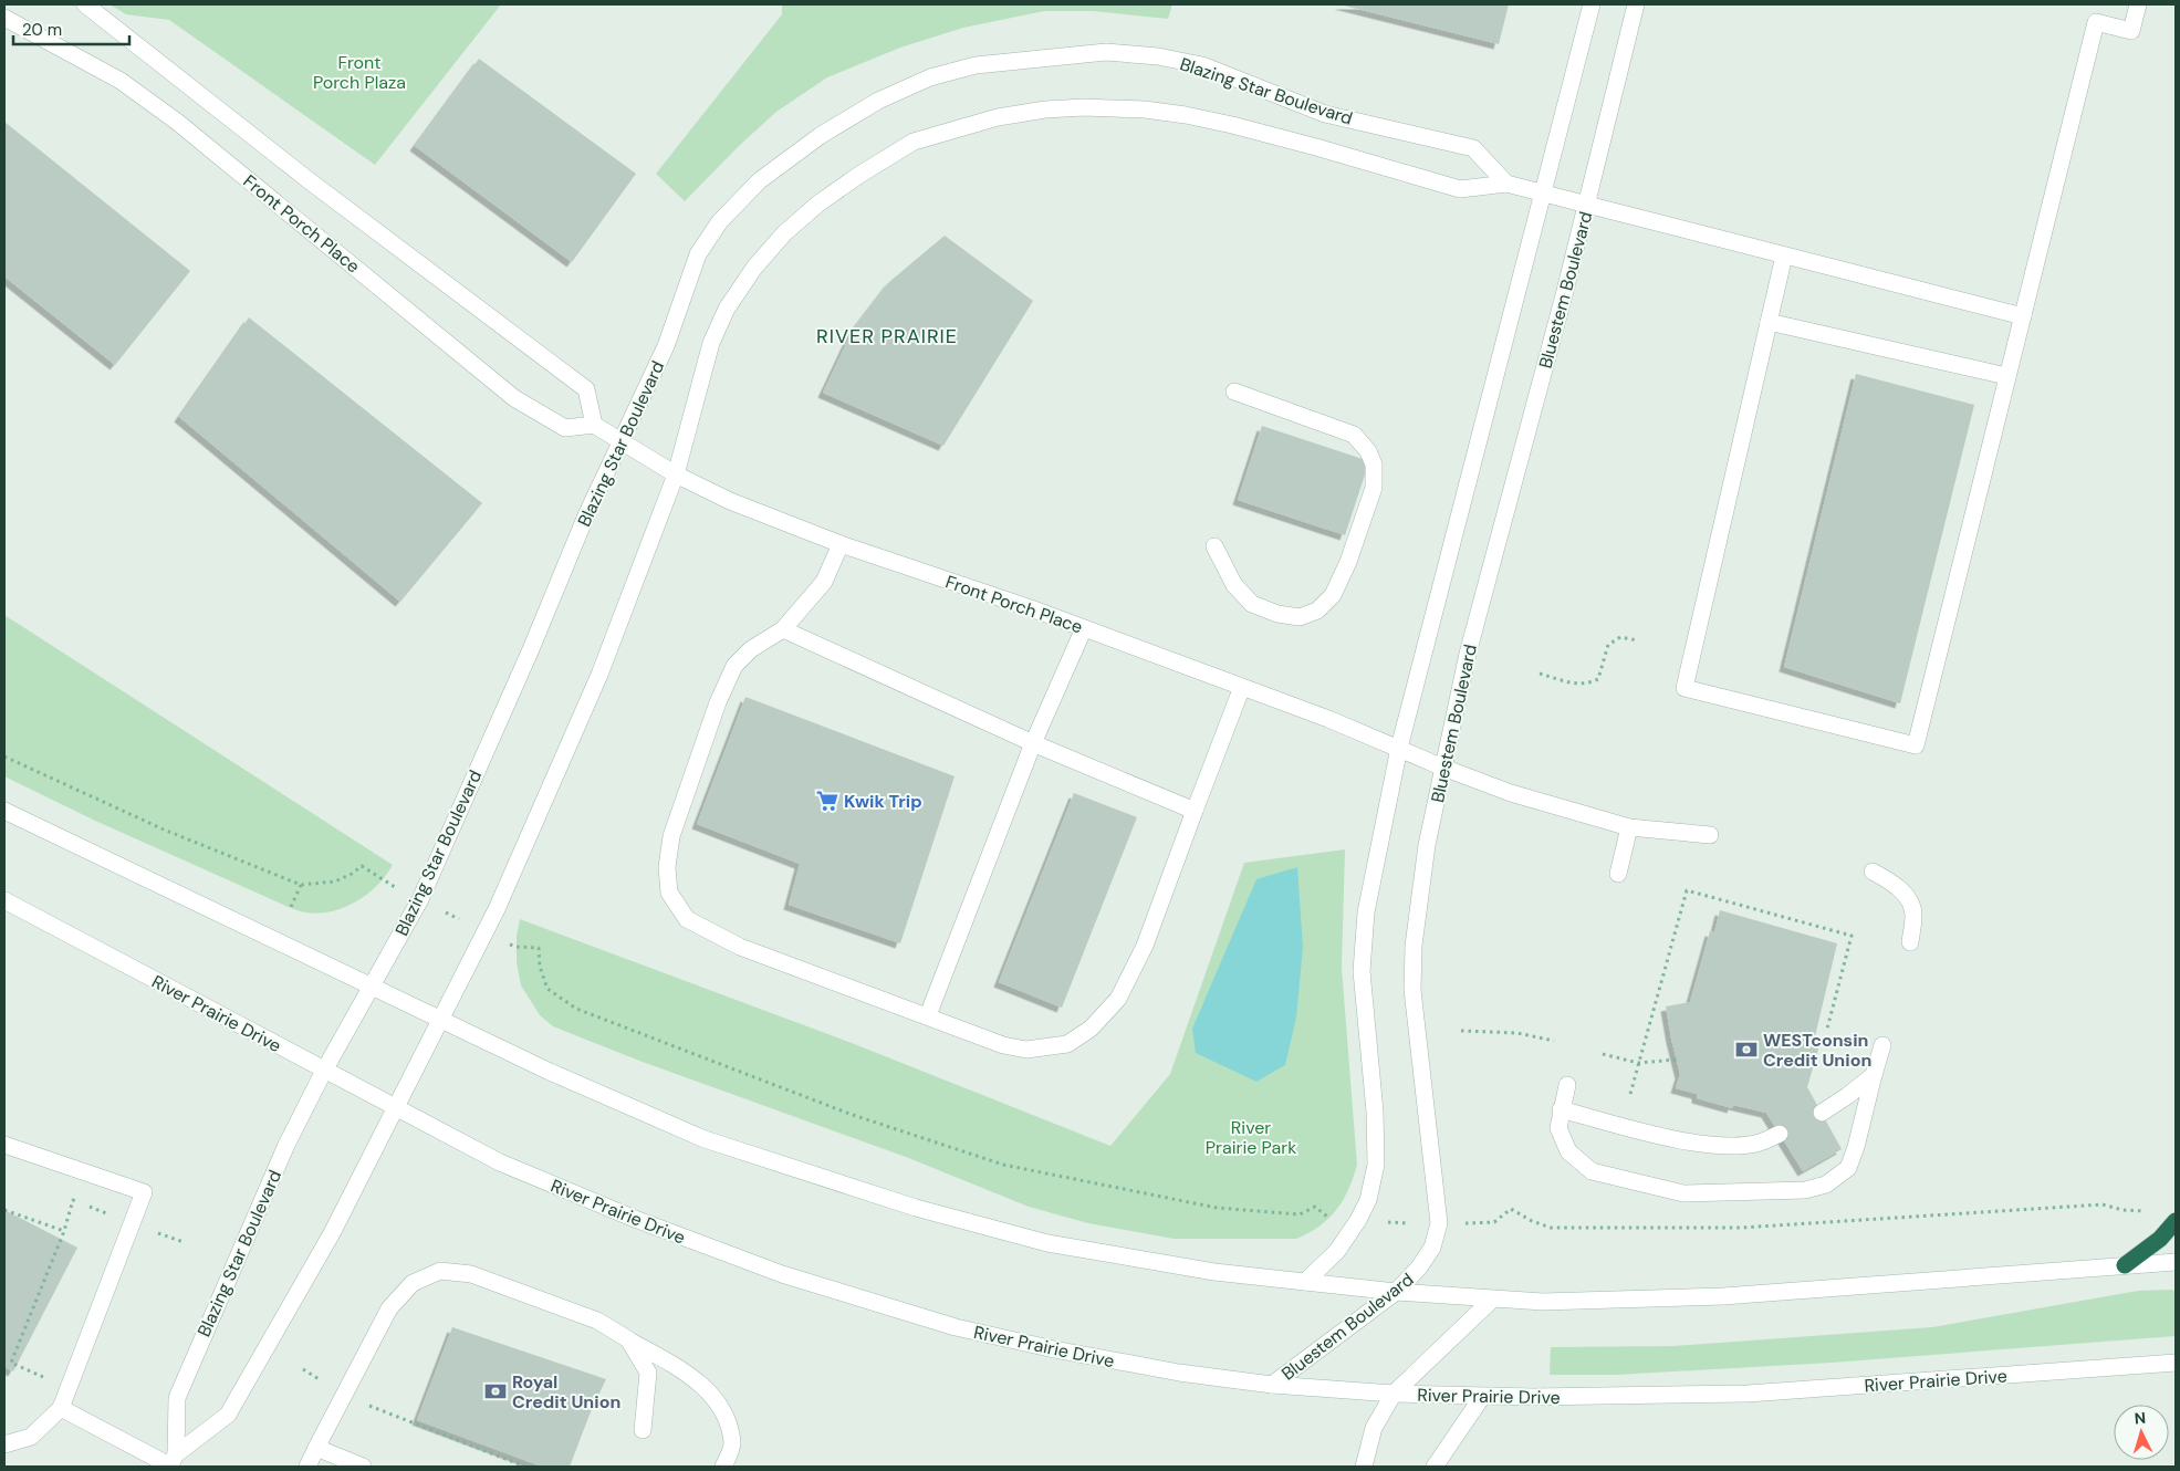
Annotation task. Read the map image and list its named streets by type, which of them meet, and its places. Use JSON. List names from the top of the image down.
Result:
{
  "streets": {
    "street": [
      "Blazing Star Boulevard",
      "Front Porch Place",
      "Bluestem Boulevard",
      "River Prairie Drive"
    ]
  },
  "crossings": [
    ["Blazing Star Boulevard", "Front Porch Place"],
    ["Blazing Star Boulevard", "Bluestem Boulevard"],
    ["Blazing Star Boulevard", "River Prairie Drive"],
    ["Front Porch Place", "Bluestem Boulevard"],
    ["Bluestem Boulevard", "River Prairie Drive"]
  ],
  "districts": ["RIVER PRAIRIE"],
  "parks": ["Front Porch Plaza", "River Prairie Park"],
  "places": {
    "supermarket": ["Kwik Trip"],
    "bank": ["WESTconsin Credit Union", "Royal Credit Union"]
  },
  "scale_bar": "20 m",
  "north": "top"
}
